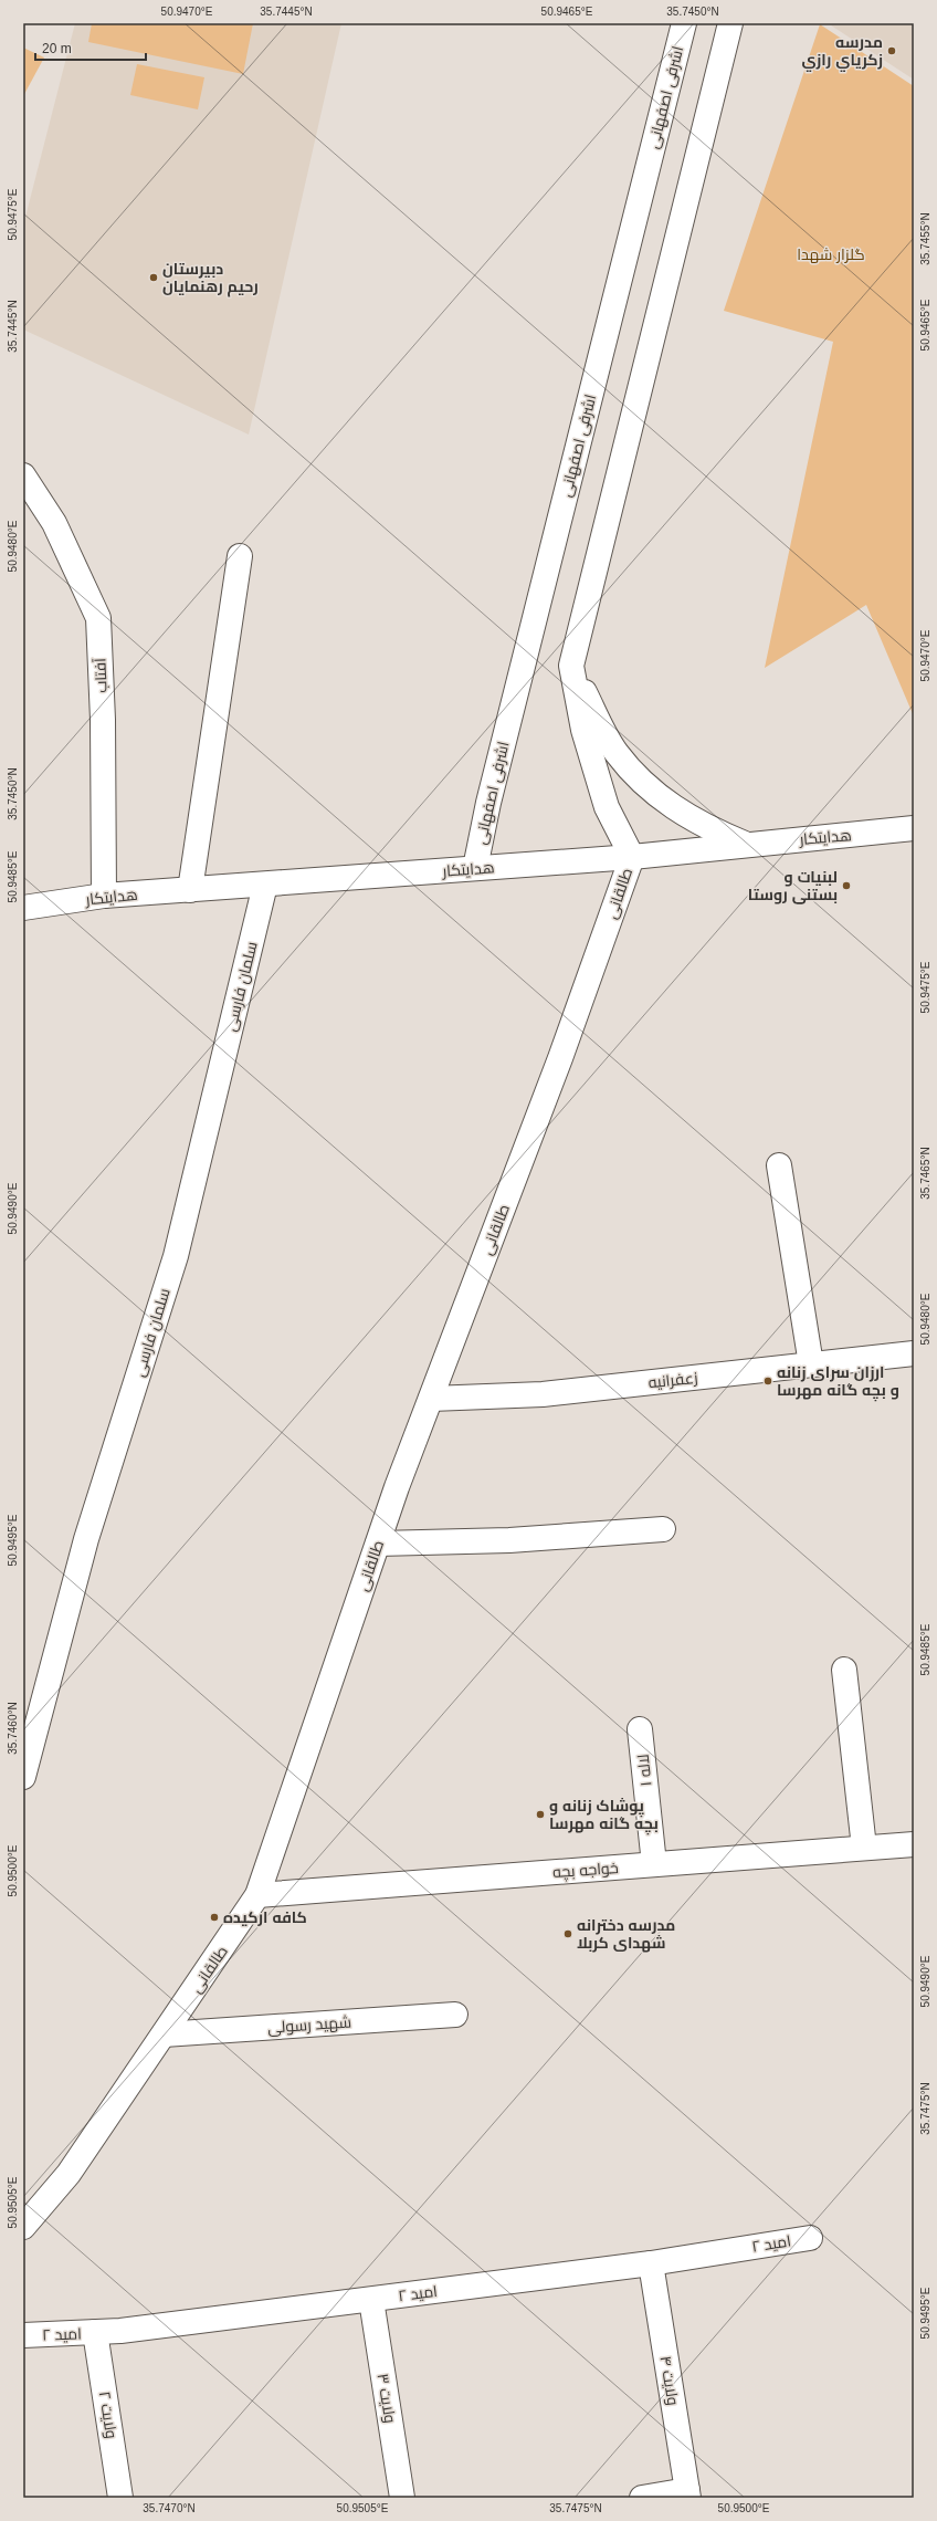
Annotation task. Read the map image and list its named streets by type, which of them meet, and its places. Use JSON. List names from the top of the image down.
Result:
{
  "streets": {
    "street": [
      "اشرفی اصفهانی",
      "آفتاب",
      "هدایتکار",
      "طالقانی",
      "سلمان فارسی",
      "زعفرانیه",
      "لاله ۱",
      "خواجه بچه",
      "شهید رسولی",
      "امید ۲",
      "ولایت ۴",
      "ولایت ۳",
      "ولایت ۲"
    ]
  },
  "crossings": [
    ["اشرفی اصفهانی", "هدایتکار"],
    ["آفتاب", "هدایتکار"],
    ["هدایتکار", "طالقانی"],
    ["هدایتکار", "سلمان فارسی"],
    ["طالقانی", "زعفرانیه"],
    ["طالقانی", "خواجه بچه"],
    ["طالقانی", "شهید رسولی"],
    ["لاله ۱", "خواجه بچه"],
    ["امید ۲", "ولایت ۴"],
    ["امید ۲", "ولایت ۳"],
    ["امید ۲", "ولایت ۲"]
  ],
  "parks": ["گلزار شهدا"],
  "places": [
    "مدرسه زكرياي رازي",
    "دبیرستان رحیم رهنمایان",
    "لبنیات و بستنی روستا",
    "ارزان سرای زنانه و بچه گانه مهرسا",
    "پوشاک زنانه و بچه گانه مهرسا",
    "کافه ارکیده",
    "مدرسه دخترانه شهدای کربلا"
  ],
  "scale_bar": "20 m",
  "coordinates": [
    "50.9470°E",
    "35.7445°N",
    "50.9465°E",
    "35.7450°N",
    "50.9475°E",
    "35.7455°N",
    "50.9480°E",
    "50.9485°E",
    "35.7465°N",
    "50.9490°E",
    "50.9495°E",
    "35.7460°N",
    "50.9500°E",
    "35.7475°N",
    "50.9505°E",
    "35.7470°N"
  ]
}
